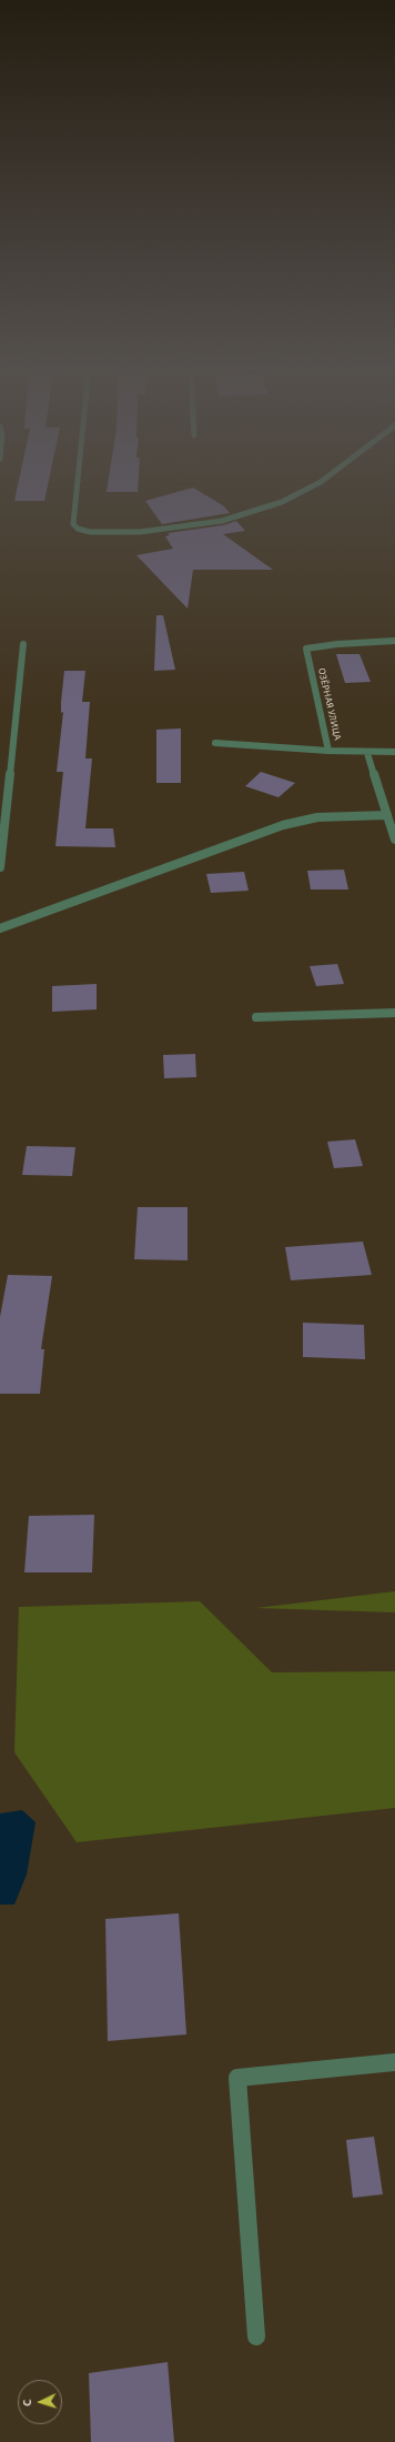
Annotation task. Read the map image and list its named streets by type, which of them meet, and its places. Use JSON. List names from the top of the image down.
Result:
{
  "streets": {
    "street": ["ОЗЁРНАЯ УЛИЦА"]
  },
  "north": "left"
}
